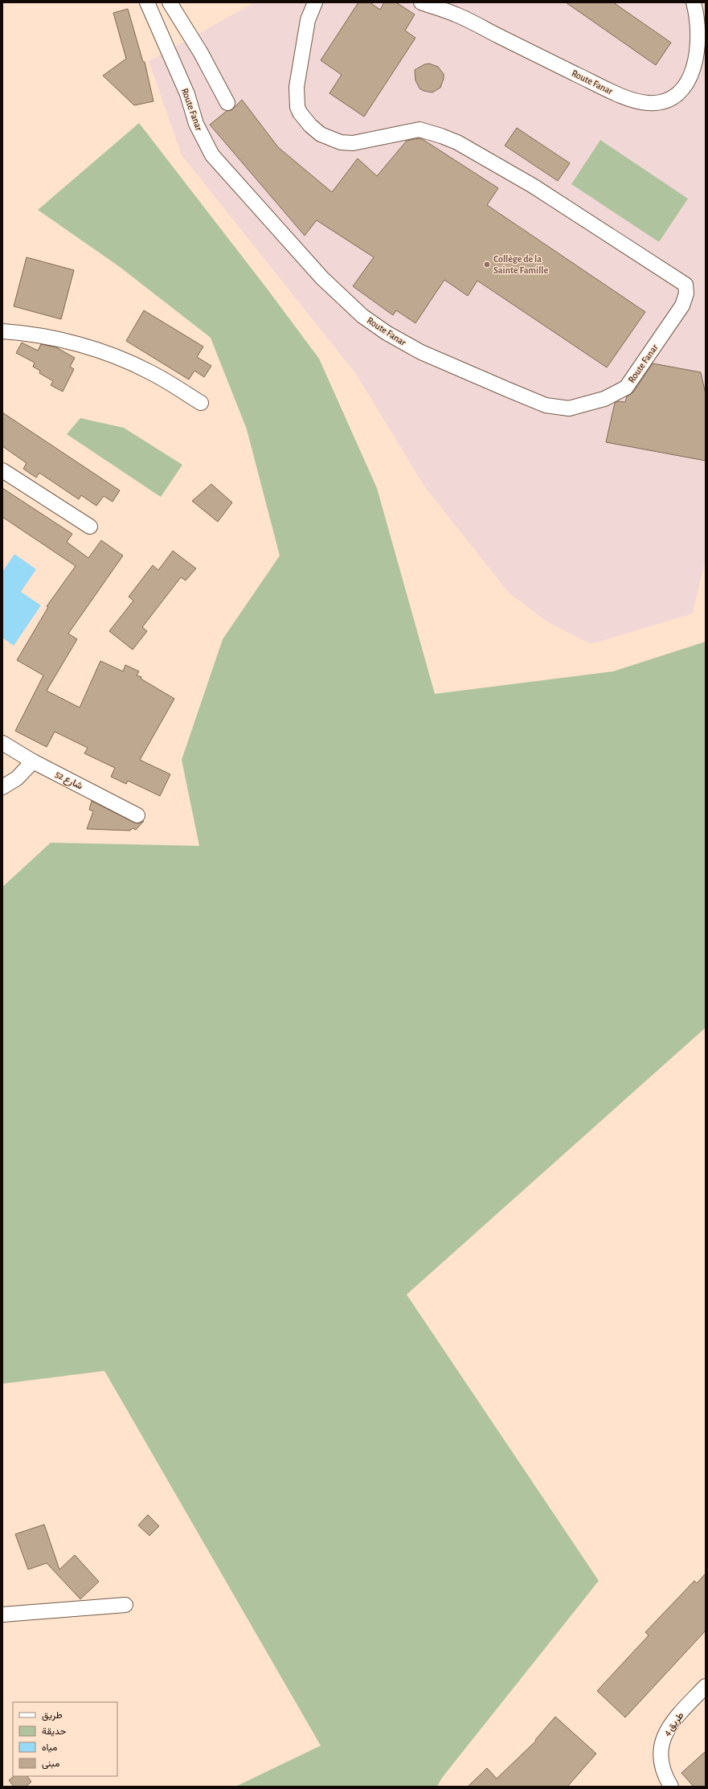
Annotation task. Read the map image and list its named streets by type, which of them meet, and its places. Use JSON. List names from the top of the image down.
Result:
{
  "streets": {
    "street": ["Route Fanar", "شارع 52", "طريق 4"]
  },
  "places": ["Collège de la Sainte Famille"],
  "legend": [
    "طريق",
    "حديقة",
    "مياه",
    "مبنى"
  ]
}
